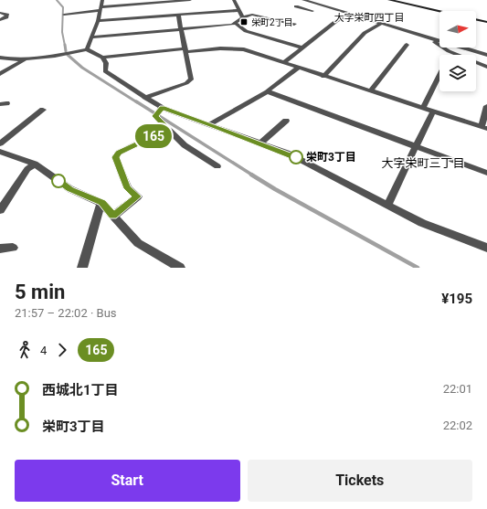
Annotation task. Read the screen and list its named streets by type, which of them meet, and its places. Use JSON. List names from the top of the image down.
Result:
{
  "districts": ["大字栄町四丁目", "大字栄町三丁目"],
  "places": {
    "transit": ["栄町2丁目"],
    "other": ["栄町3丁目"]
  },
  "lines": ["bus line 165"],
  "north": "right",
  "page": {
    "on_map": "165",
    "heading": ["5 min", "21:57 – 22:02 · Bus", "¥195"],
    "legs": ["4", "165"],
    "list": [
      {
        "name": "西城北1丁目",
        "value": "22:01"
      },
      {
        "name": "栄町3丁目",
        "value": "22:02"
      }
    ],
    "buttons": ["Start", "Tickets"]
  }
}
